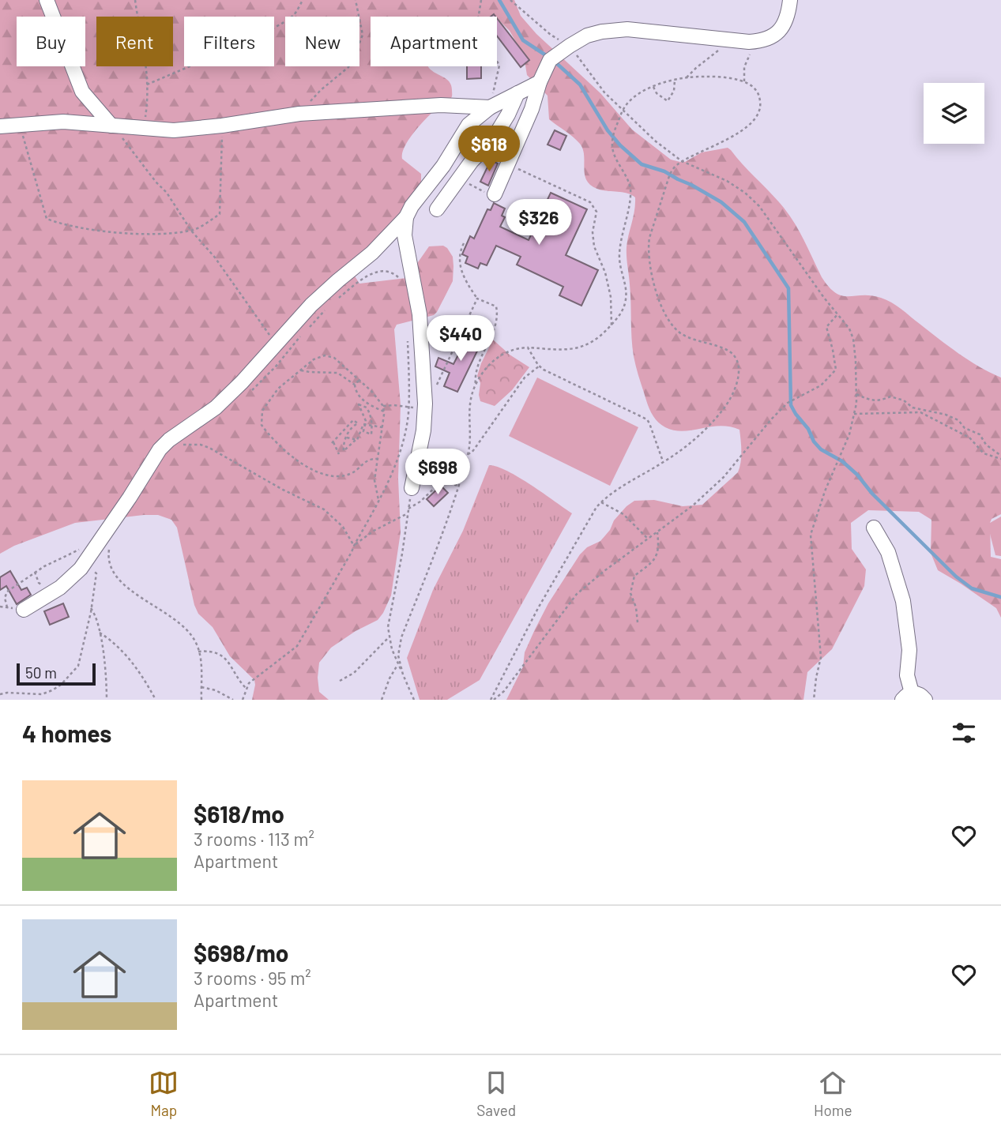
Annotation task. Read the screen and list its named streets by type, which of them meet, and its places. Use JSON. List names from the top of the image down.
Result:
{
  "scale_bar": "50 m",
  "page": {
    "chip": [
      "Buy",
      "Rent",
      "Filters",
      "New",
      "Apartment"
    ],
    "price": [
      "$618",
      "$326",
      "$440",
      "$698"
    ],
    "scale": "50 m",
    "heading": "4 homes",
    "list": [
      {
        "name": "$618/mo",
        "note": "3 rooms · 113 m² · Apartment"
      },
      {
        "name": "$698/mo",
        "note": "3 rooms · 95 m² · Apartment"
      }
    ],
    "tabs": ["Map", "Saved", "Home"]
  }
}
